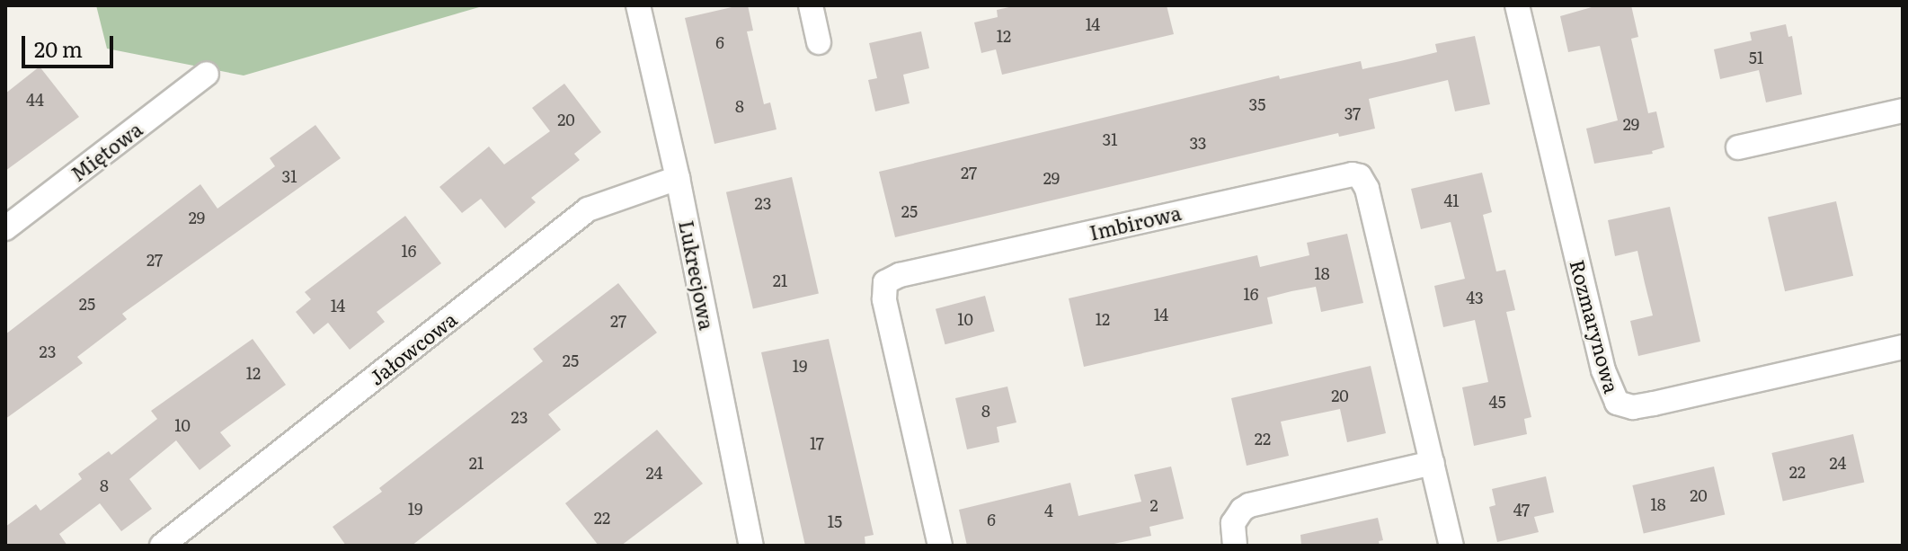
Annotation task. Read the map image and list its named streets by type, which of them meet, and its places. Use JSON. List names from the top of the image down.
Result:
{
  "streets": {
    "street": [
      "Miętowa",
      "Imbirowa",
      "Lukrecjowa",
      "Rozmarynowa",
      "Jałowcowa"
    ]
  },
  "crossings": [
    ["Lukrecjowa", "Jałowcowa"]
  ],
  "house_numbers": [
    "14",
    "12",
    "6",
    "51",
    "44",
    "35",
    "8",
    "37",
    "20",
    "29",
    "31",
    "33",
    "27",
    "31",
    "29",
    "41",
    "23",
    "25",
    "29",
    "16",
    "27",
    "18",
    "21",
    "16",
    "43",
    "25",
    "14",
    "14",
    "10",
    "12",
    "27",
    "23",
    "25",
    "19",
    "12",
    "20",
    "45",
    "8",
    "23",
    "10",
    "22",
    "17",
    "21",
    "24",
    "22",
    "24",
    "8",
    "20",
    "18",
    "2",
    "19",
    "47",
    "4",
    "22",
    "6",
    "15"
  ],
  "scale_bar": "20 m"
}
